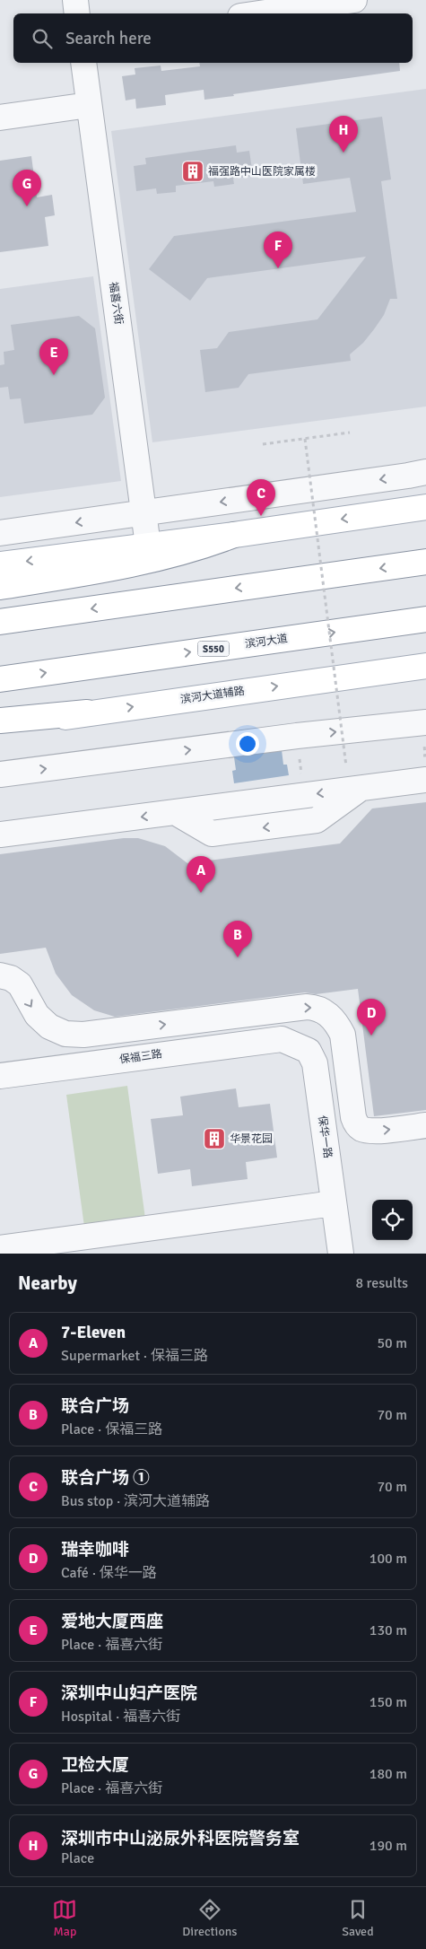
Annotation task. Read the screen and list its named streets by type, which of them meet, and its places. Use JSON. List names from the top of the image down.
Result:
{
  "streets": {
    "main road": ["滨河大道", "S550", "滨河大道辅路"],
    "street": ["福喜六街", "保福三路", "保华一路"]
  },
  "crossings": [
    ["保福三路", "保华一路"]
  ],
  "places": {
    "building": ["福强路中山医院家属楼", "华景花园"]
  },
  "page": {
    "search": "Search here",
    "pins": [
      "H",
      "G",
      "F",
      "E",
      "C",
      "A",
      "B",
      "D"
    ],
    "heading": ["Nearby", "8 results"],
    "list": [
      {
        "mark": "A",
        "name": "7-Eleven",
        "note": "Supermarket · 保福三路",
        "value": "50 m"
      },
      {
        "mark": "B",
        "name": "联合广场",
        "note": "Place · 保福三路",
        "value": "70 m"
      },
      {
        "mark": "C",
        "name": "联合广场 ①",
        "note": "Bus stop · 滨河大道辅路",
        "value": "70 m"
      },
      {
        "mark": "D",
        "name": "瑞幸咖啡",
        "note": "Café · 保华一路",
        "value": "100 m"
      },
      {
        "mark": "E",
        "name": "爱地大厦西座",
        "note": "Place · 福喜六街",
        "value": "130 m"
      },
      {
        "mark": "F",
        "name": "深圳中山妇产医院",
        "note": "Hospital · 福喜六街",
        "value": "150 m"
      },
      {
        "mark": "G",
        "name": "卫检大厦",
        "note": "Place · 福喜六街",
        "value": "180 m"
      },
      {
        "mark": "H",
        "name": "深圳市中山泌尿外科医院警务室",
        "note": "Place",
        "value": "190 m"
      }
    ],
    "nav": ["Map", "Directions", "Saved"]
  }
}
